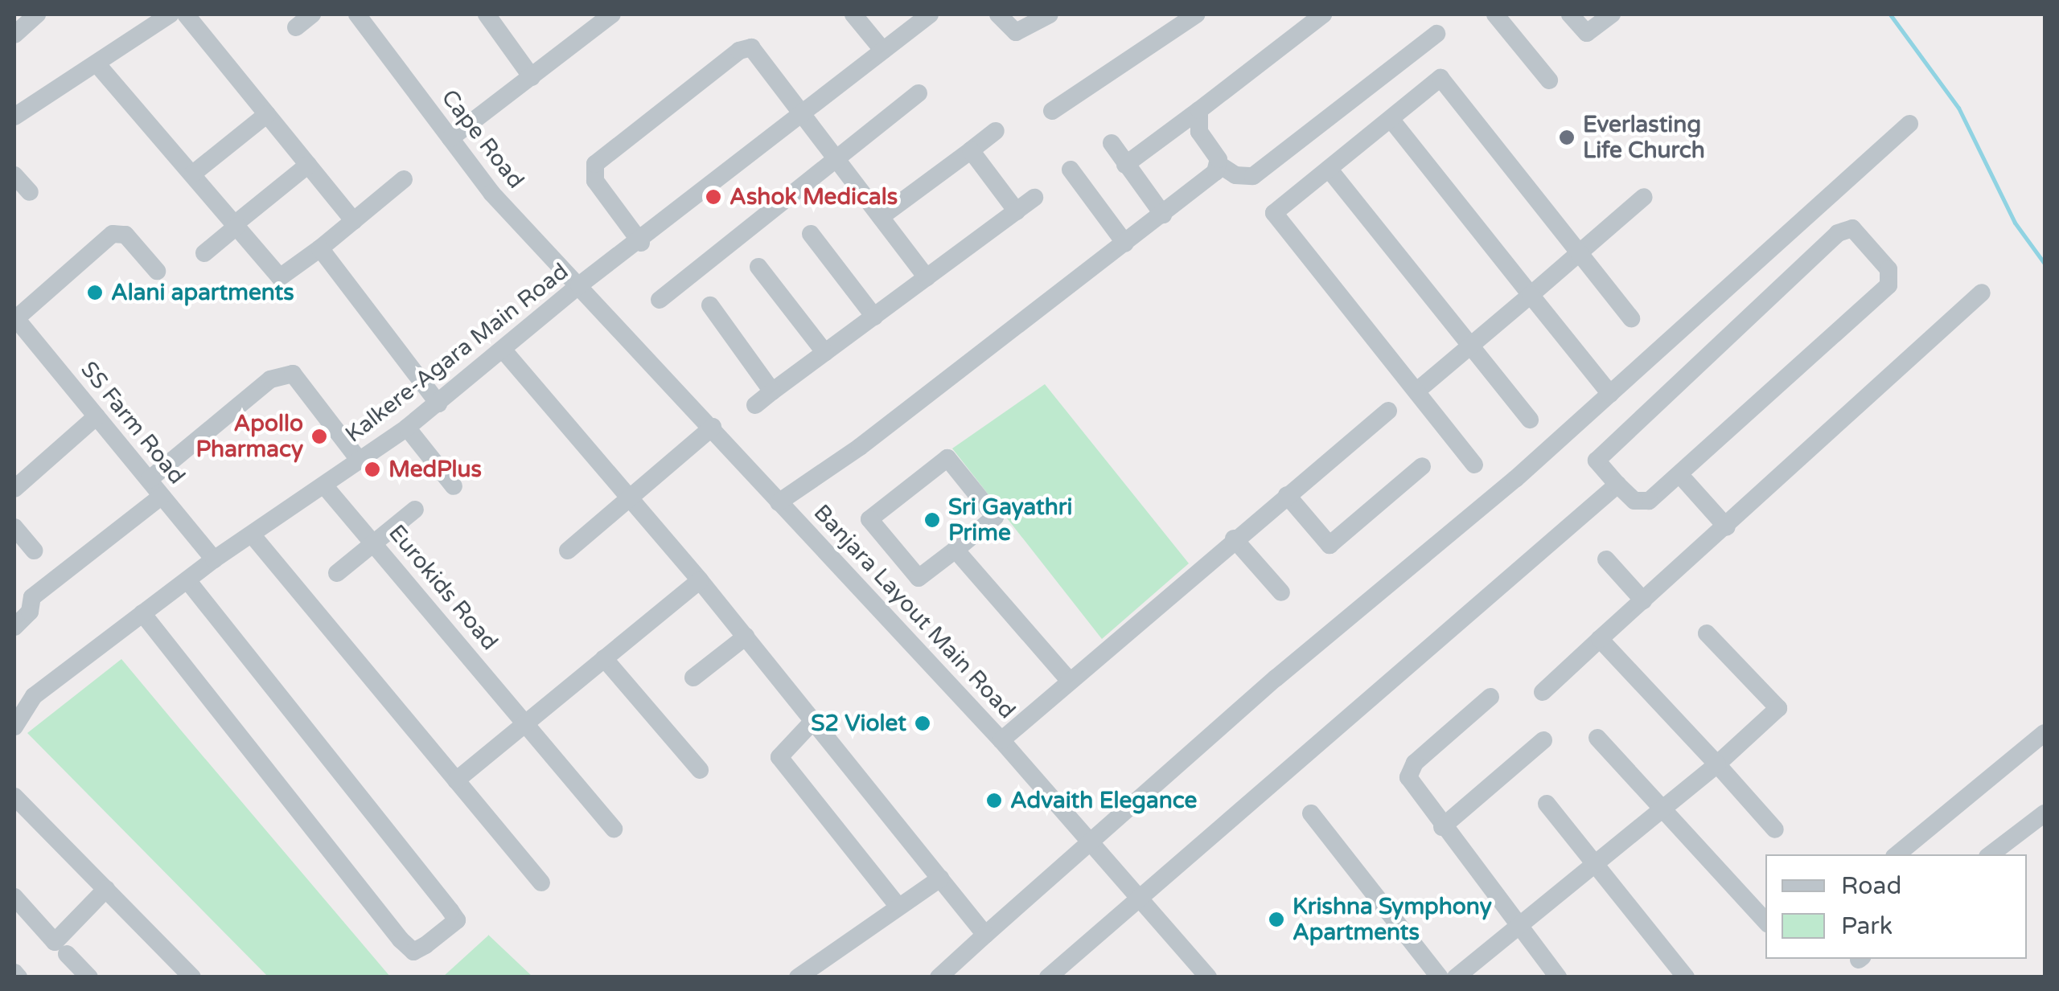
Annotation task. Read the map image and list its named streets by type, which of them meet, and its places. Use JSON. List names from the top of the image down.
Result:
{
  "streets": {
    "street": [
      "Cape Road",
      "Kalkere-Agara Main Road",
      "SS Farm Road",
      "Eurokids Road",
      "Banjara Layout Main Road"
    ]
  },
  "crossings": [
    ["Cape Road", "Kalkere-Agara Main Road"],
    ["Cape Road", "Banjara Layout Main Road"],
    ["Kalkere-Agara Main Road", "SS Farm Road"],
    ["Kalkere-Agara Main Road", "Eurokids Road"],
    ["Kalkere-Agara Main Road", "Banjara Layout Main Road"]
  ],
  "places": [
    "Everlasting Life Church",
    "Ashok Medicals",
    "Alani apartments",
    "Apollo Pharmacy",
    "MedPlus",
    "Sri Gayathri Prime",
    "S2 Violet",
    "Advaith Elegance",
    "Krishna Symphony Apartments"
  ],
  "legend": ["Road", "Park"]
}
